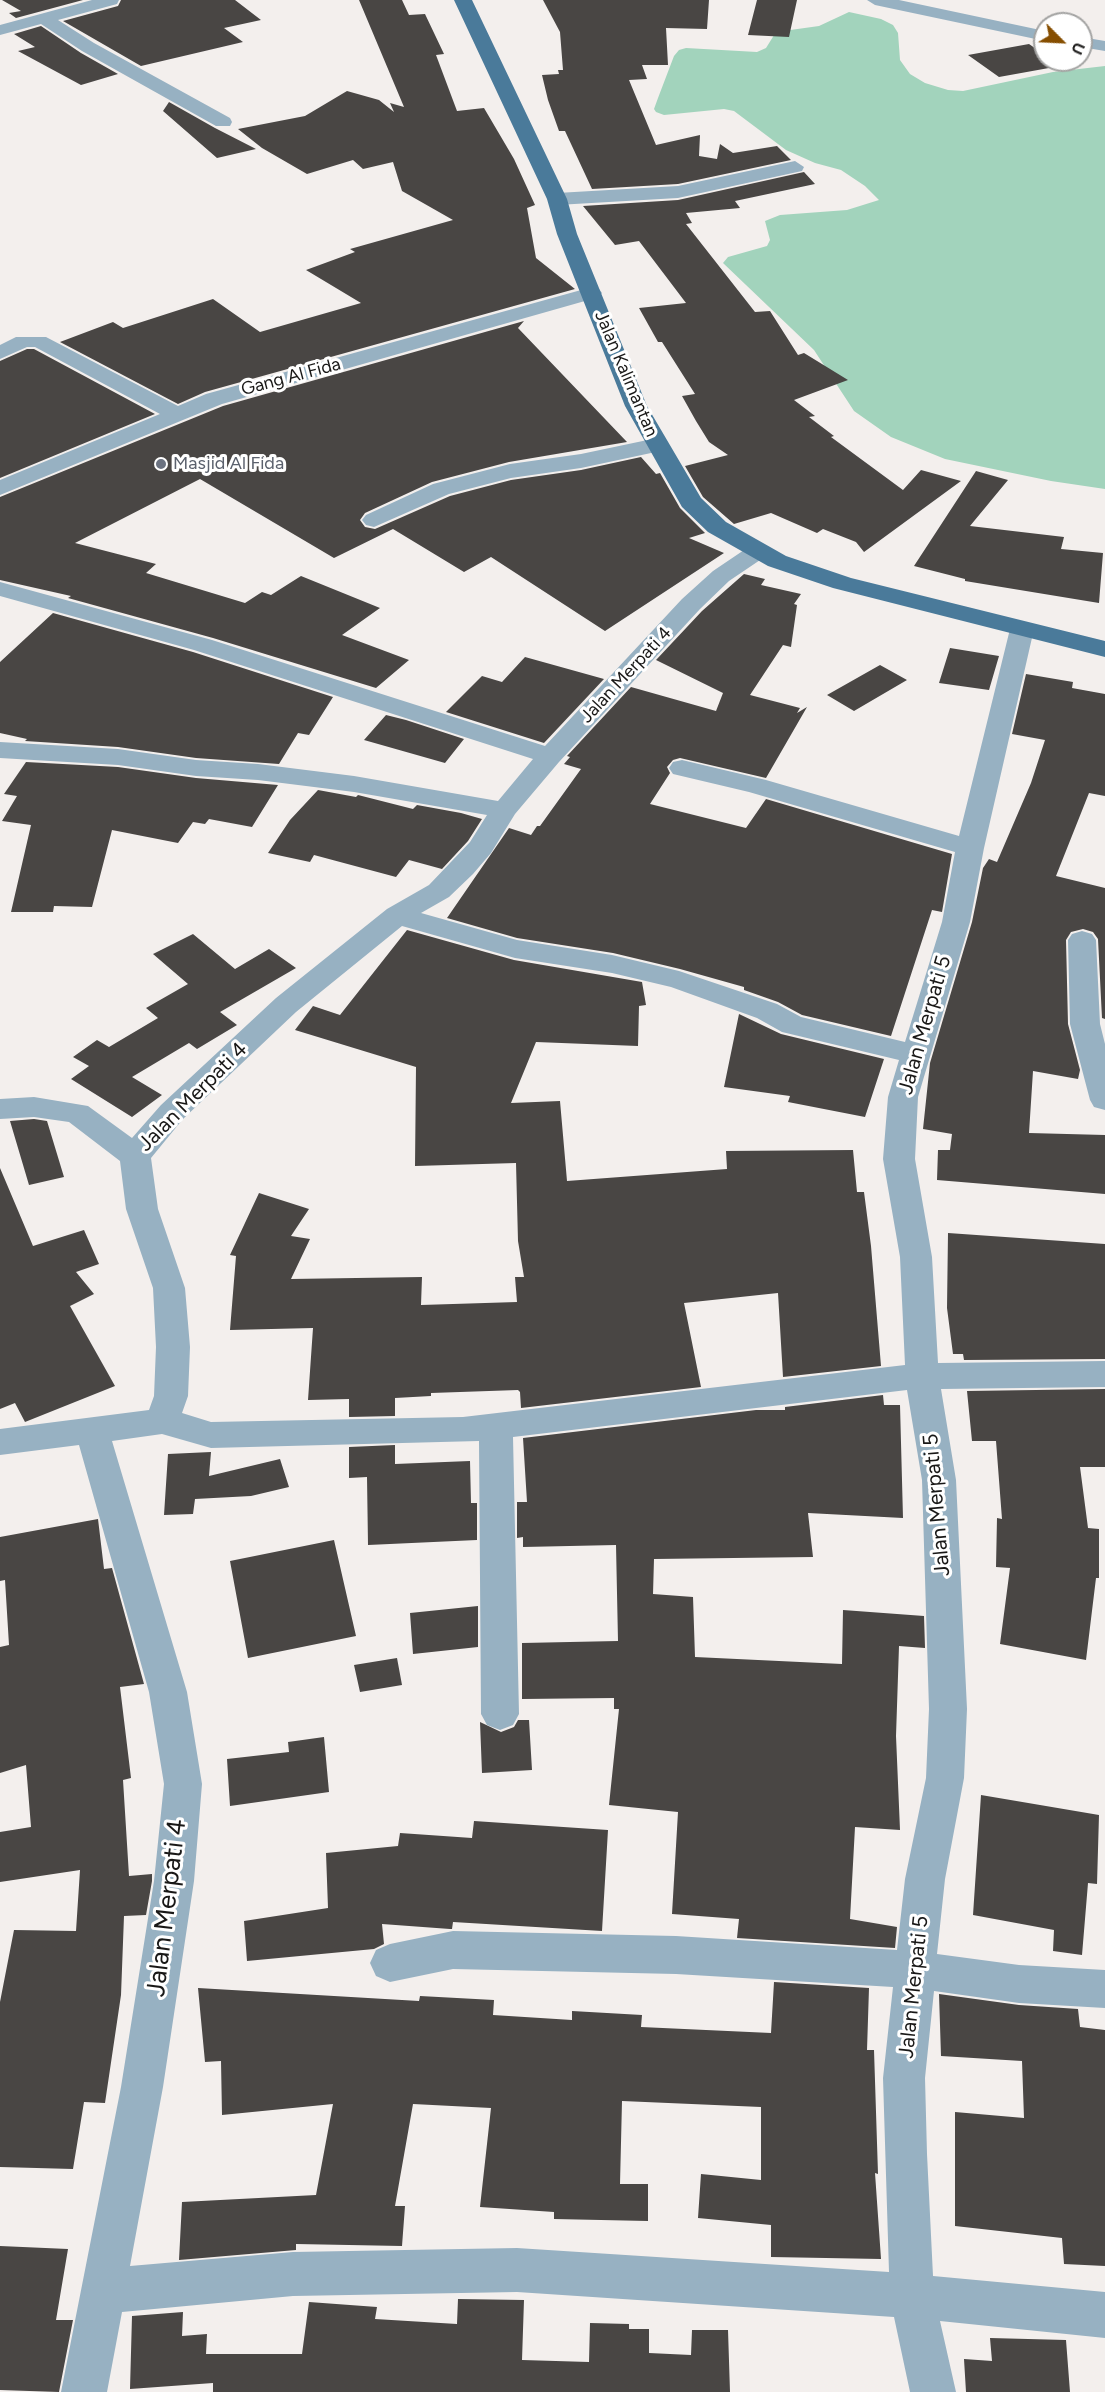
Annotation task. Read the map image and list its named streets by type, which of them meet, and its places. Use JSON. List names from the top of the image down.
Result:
{
  "streets": {
    "main road": ["Jalan Kalimantan"],
    "street": ["Gang Al Fida", "Jalan Merpati 4", "Jalan Merpati 5"]
  },
  "crossings": [
    ["Jalan Kalimantan", "Gang Al Fida"],
    ["Jalan Kalimantan", "Jalan Merpati 4"],
    ["Jalan Kalimantan", "Jalan Merpati 5"]
  ],
  "places": ["Masjid Al Fida"],
  "north": "bottom right"
}
